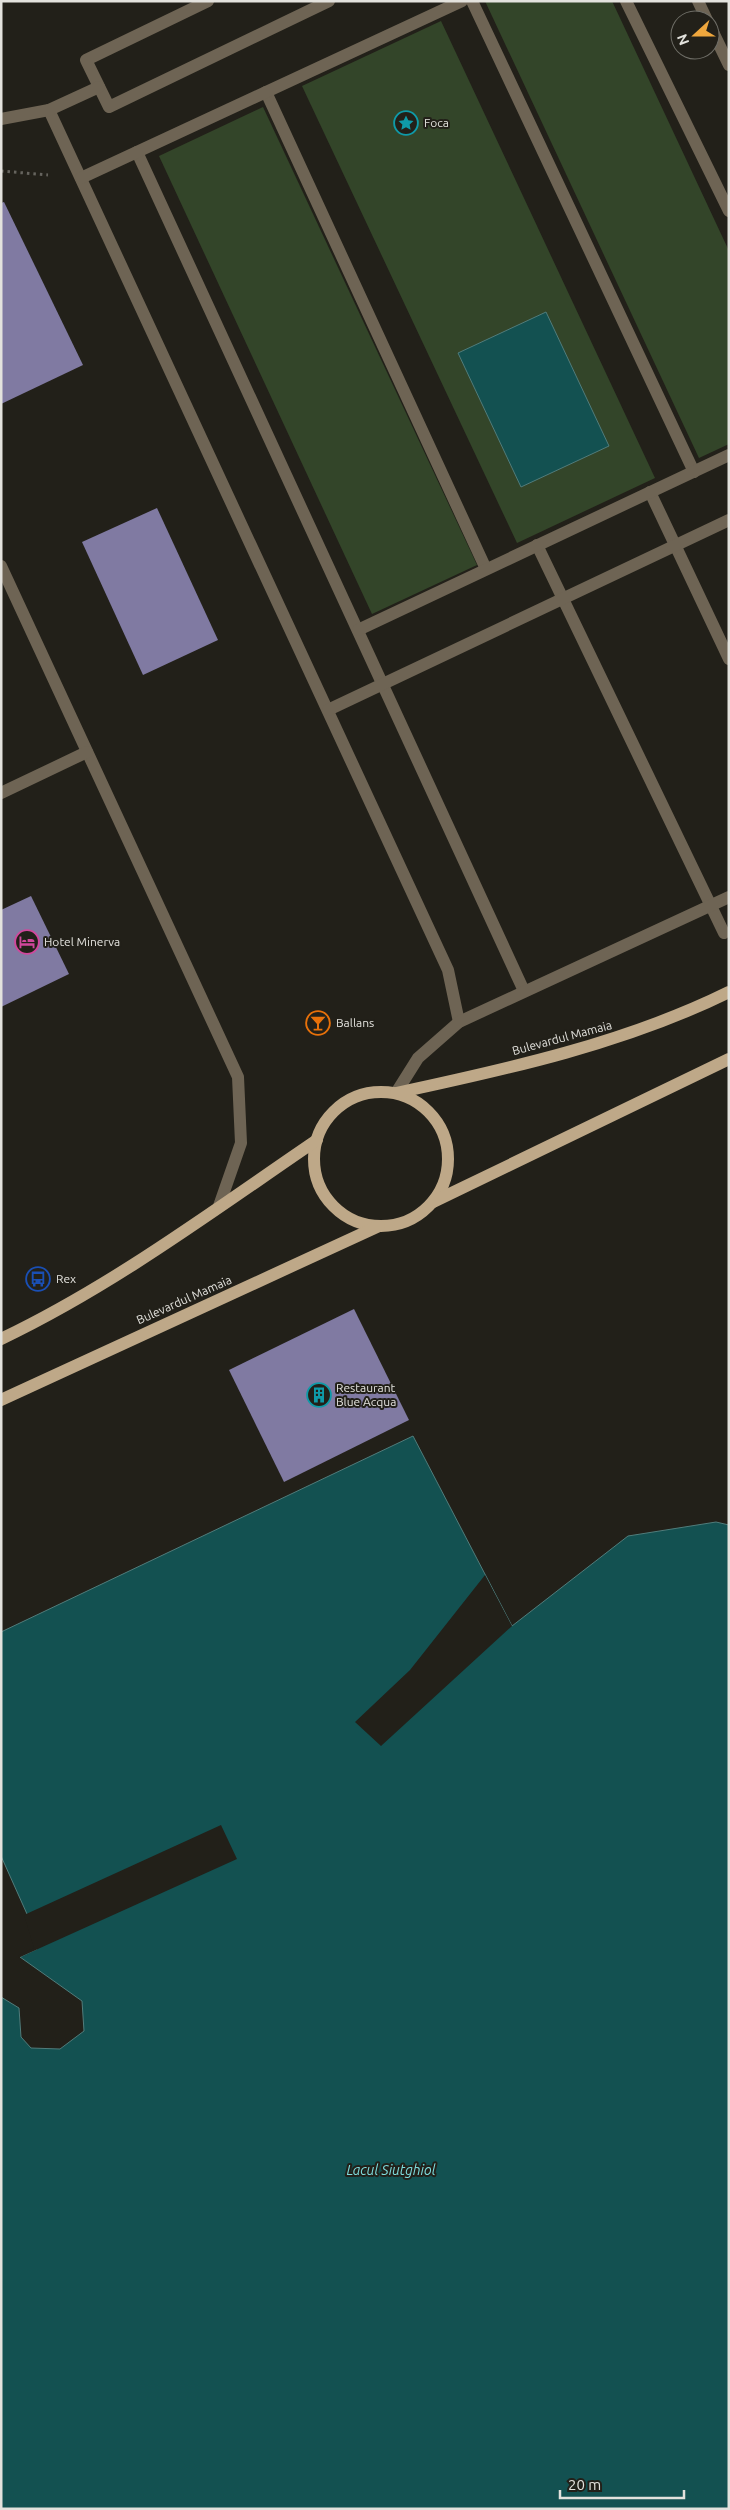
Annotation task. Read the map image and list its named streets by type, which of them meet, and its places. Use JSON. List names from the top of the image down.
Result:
{
  "streets": {
    "main road": ["Bulevardul Mamaia"]
  },
  "water": ["Lacul Siutghiol"],
  "places": {
    "place": ["Foca"],
    "hotel": ["Hotel Minerva"],
    "bar": ["Ballans"],
    "bus stop": ["Rex"],
    "building": ["Restaurant Blue Acqua"]
  },
  "scale_bar": "20 m",
  "north": "left"
}
